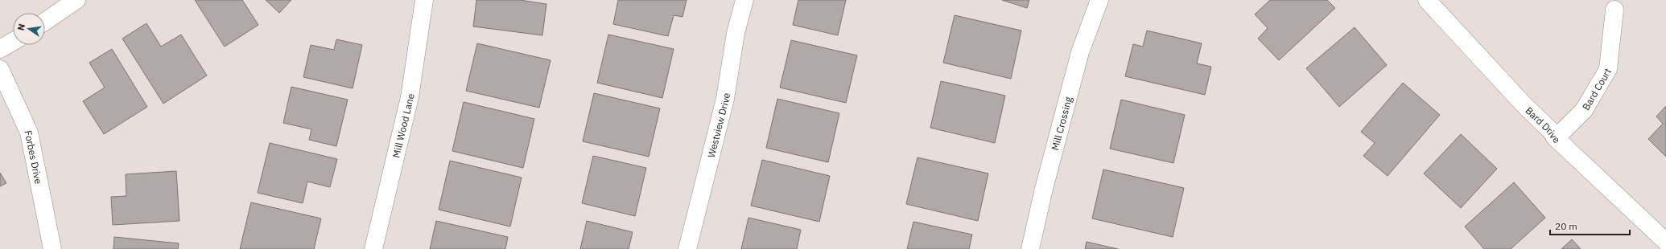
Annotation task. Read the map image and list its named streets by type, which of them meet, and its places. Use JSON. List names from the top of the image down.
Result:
{
  "streets": {
    "street": [
      "Bard Court",
      "Mill Crossing",
      "Bard Drive",
      "Mill Wood Lane",
      "Westview Drive",
      "Forbes Drive"
    ]
  },
  "crossings": [
    ["Bard Court", "Bard Drive"]
  ],
  "scale_bar": "20 m",
  "north": "left"
}
